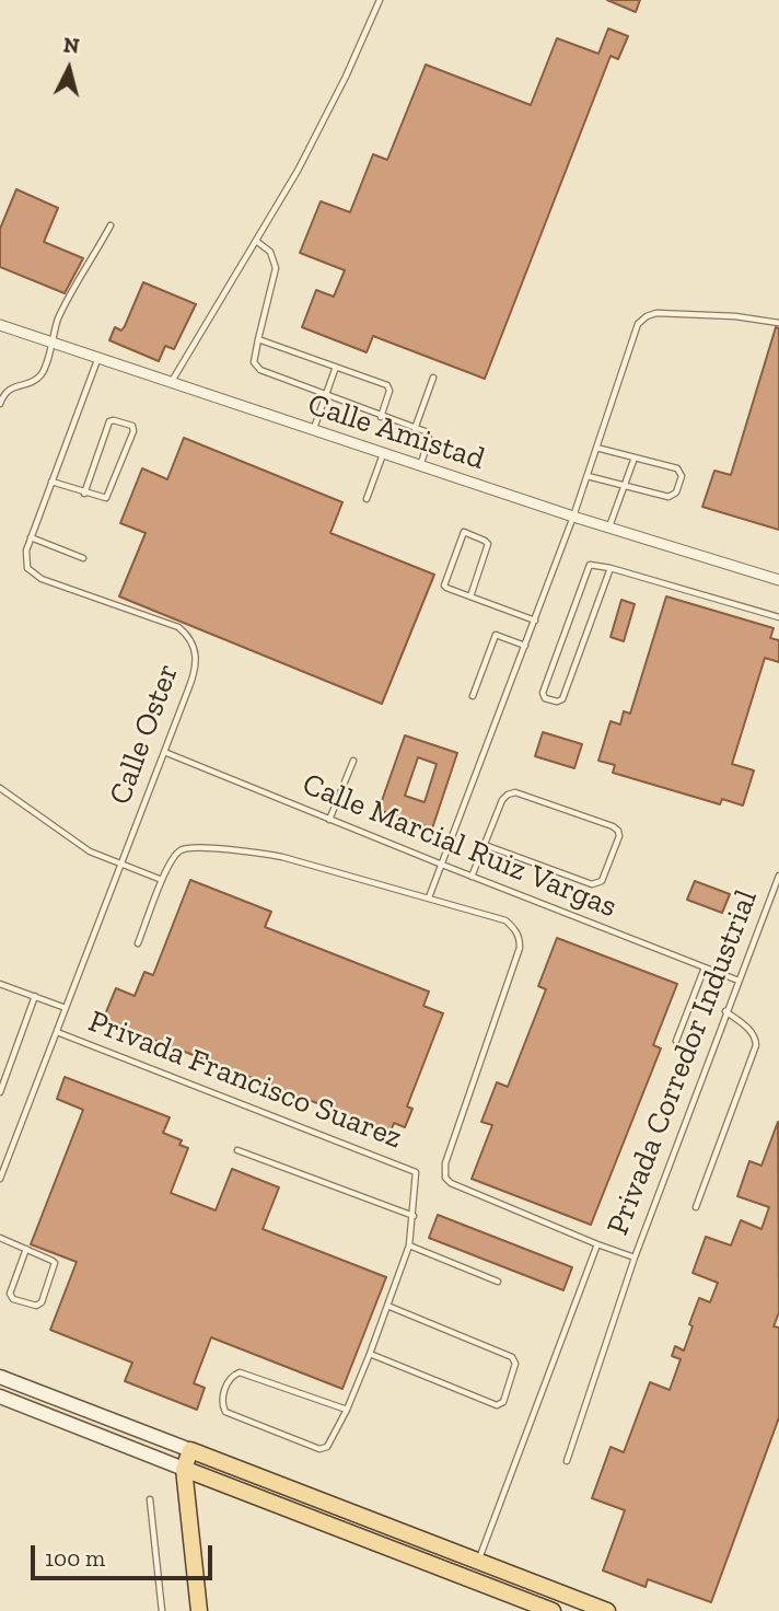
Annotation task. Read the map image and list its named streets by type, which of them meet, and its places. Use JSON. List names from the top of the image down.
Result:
{
  "streets": {
    "street": ["Calle Amistad"],
    "lane": [
      "Calle Oster",
      "Calle Marcial Ruiz Vargas",
      "Privada Corredor Industrial",
      "Privada Francisco Suarez"
    ]
  },
  "crossings": [
    ["Calle Amistad", "Calle Oster"],
    ["Calle Oster", "Calle Marcial Ruiz Vargas"],
    ["Calle Oster", "Privada Francisco Suarez"],
    ["Calle Marcial Ruiz Vargas", "Privada Corredor Industrial"]
  ],
  "scale_bar": "100 m",
  "north": "top"
}
